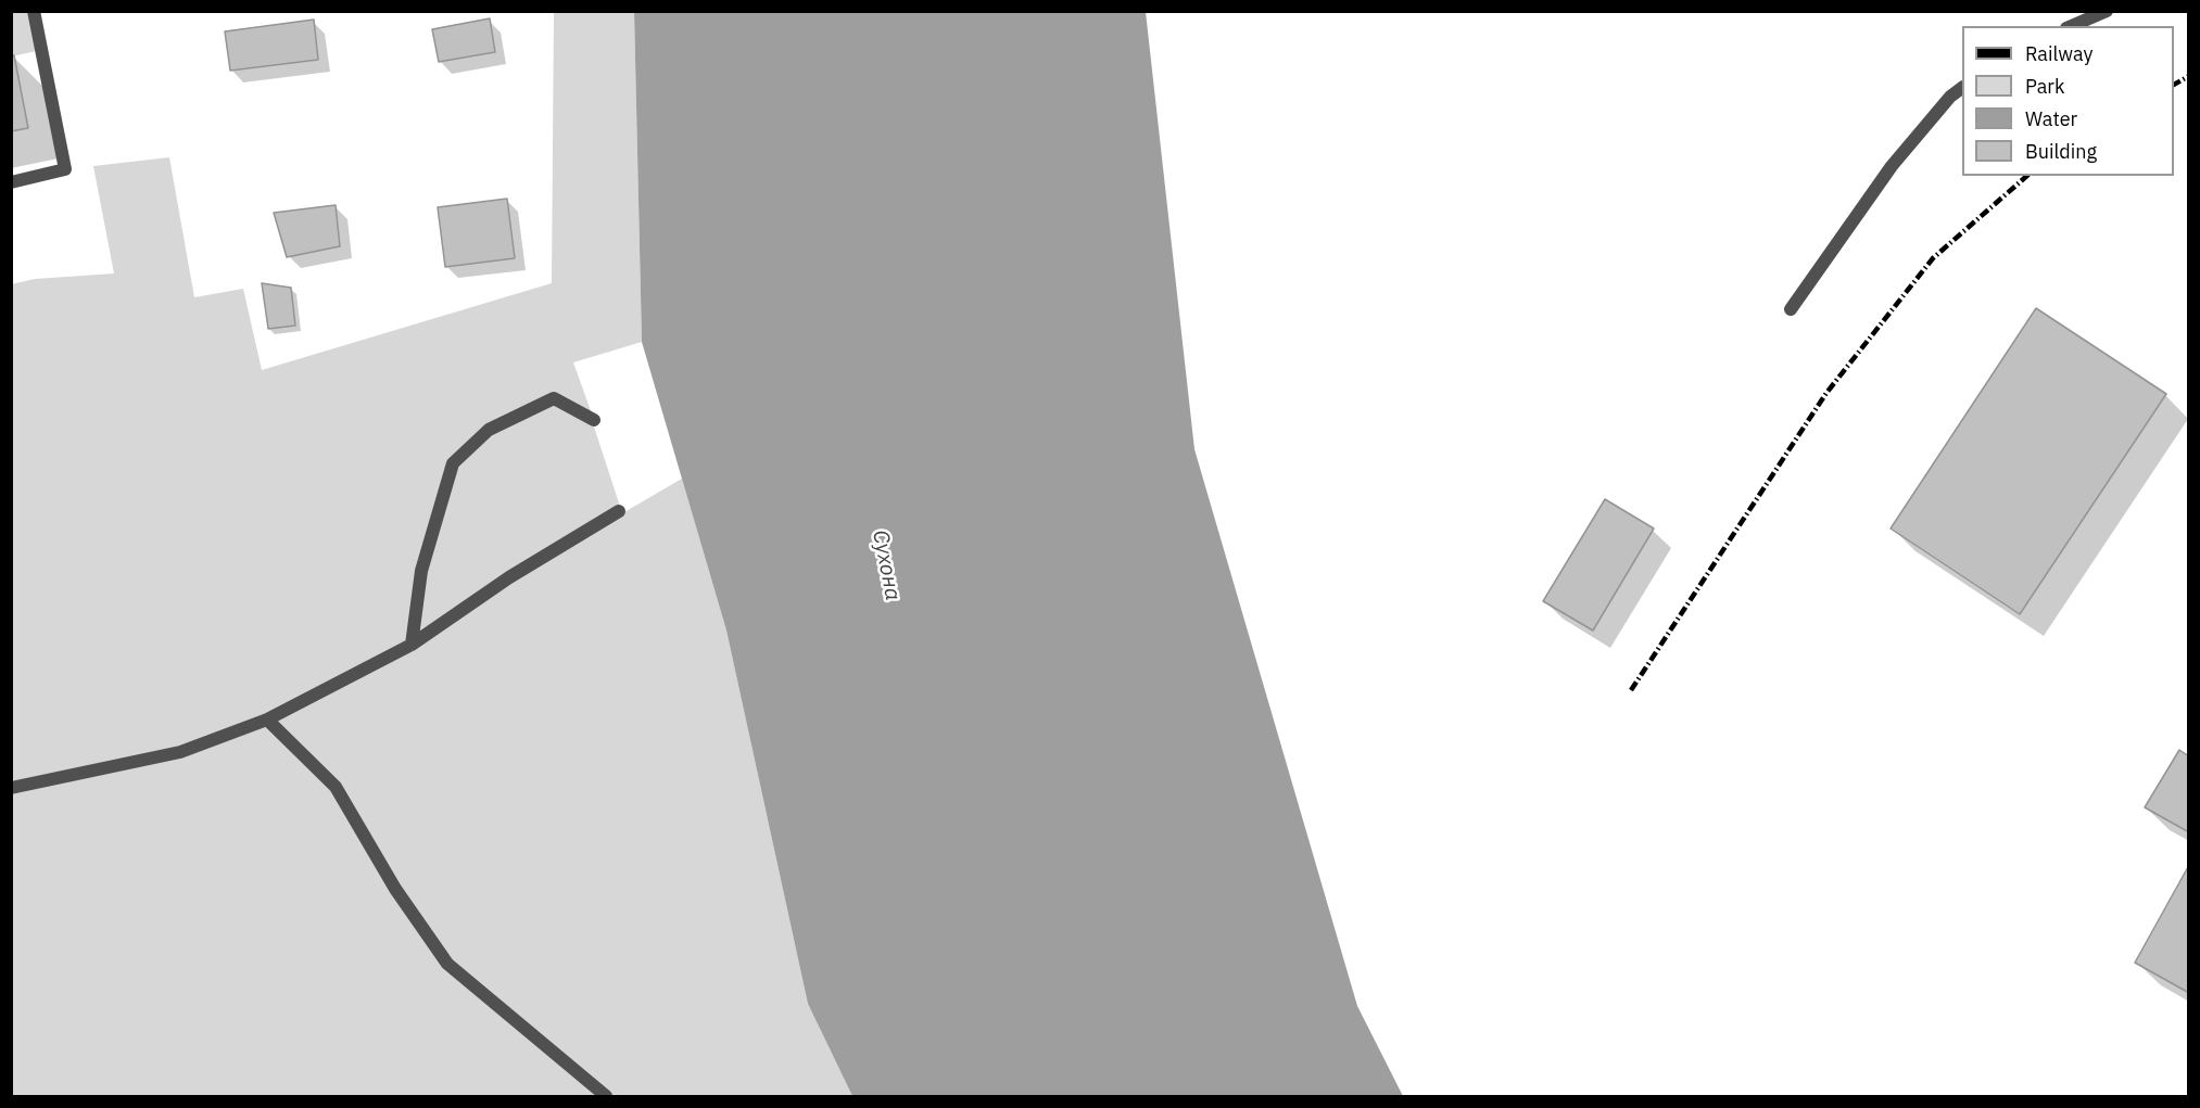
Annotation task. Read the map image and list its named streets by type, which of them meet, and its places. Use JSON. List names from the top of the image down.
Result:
{
  "water": ["Сухона"],
  "legend": [
    "Railway",
    "Park",
    "Water",
    "Building"
  ]
}
